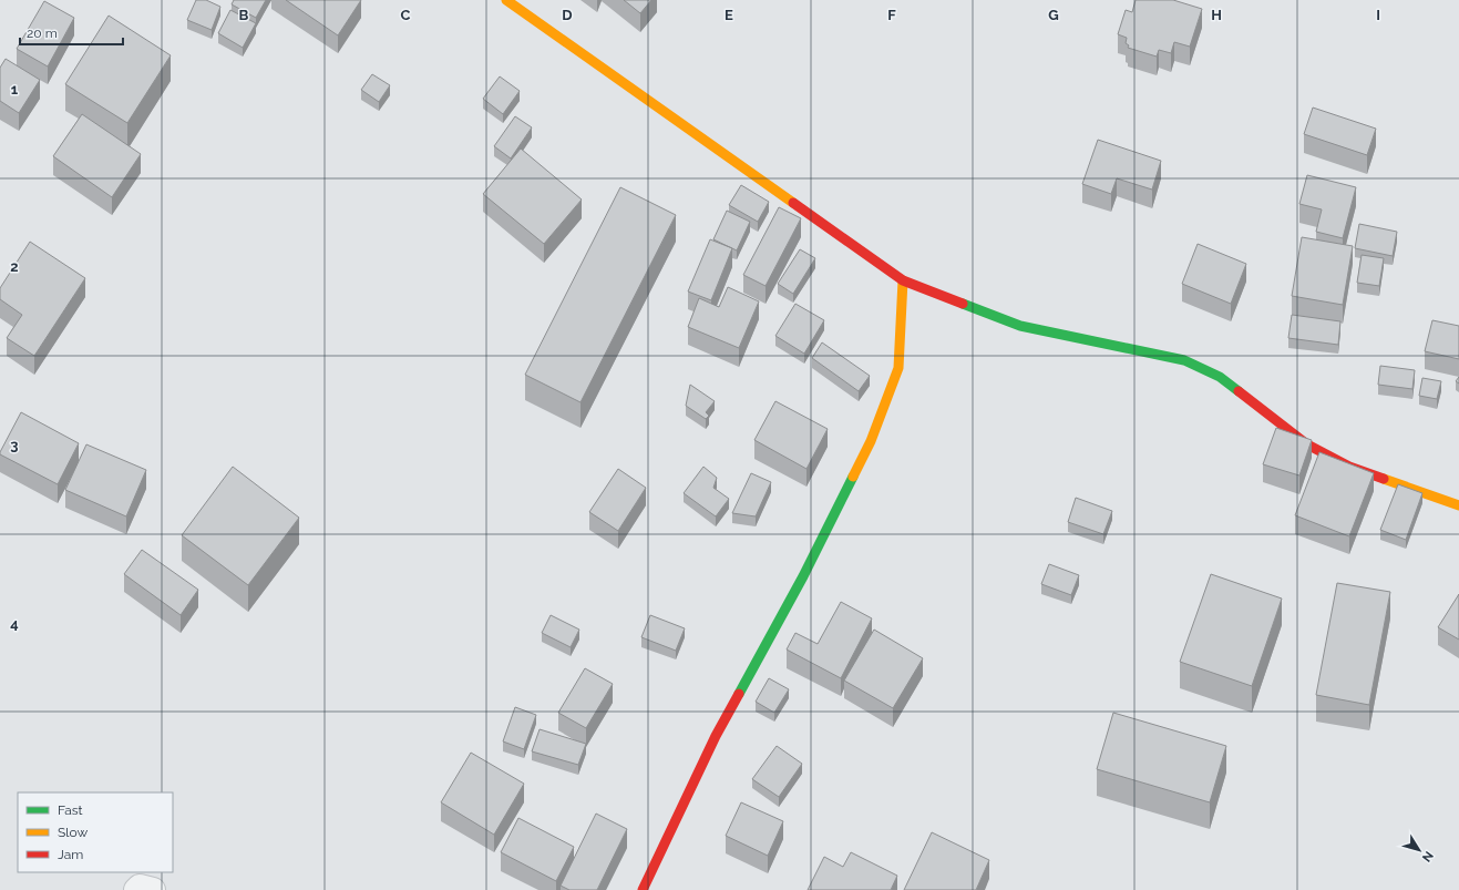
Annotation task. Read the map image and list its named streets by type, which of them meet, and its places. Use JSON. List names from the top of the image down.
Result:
{
  "legend": ["Fast", "Slow", "Jam"],
  "scale_bar": "20 m",
  "north": "bottom right",
  "grid": {
    "columns": [
      "B",
      "C",
      "D",
      "E",
      "F",
      "G",
      "H",
      "I"
    ],
    "rows": [
      "1",
      "2",
      "3",
      "4"
    ]
  }
}
